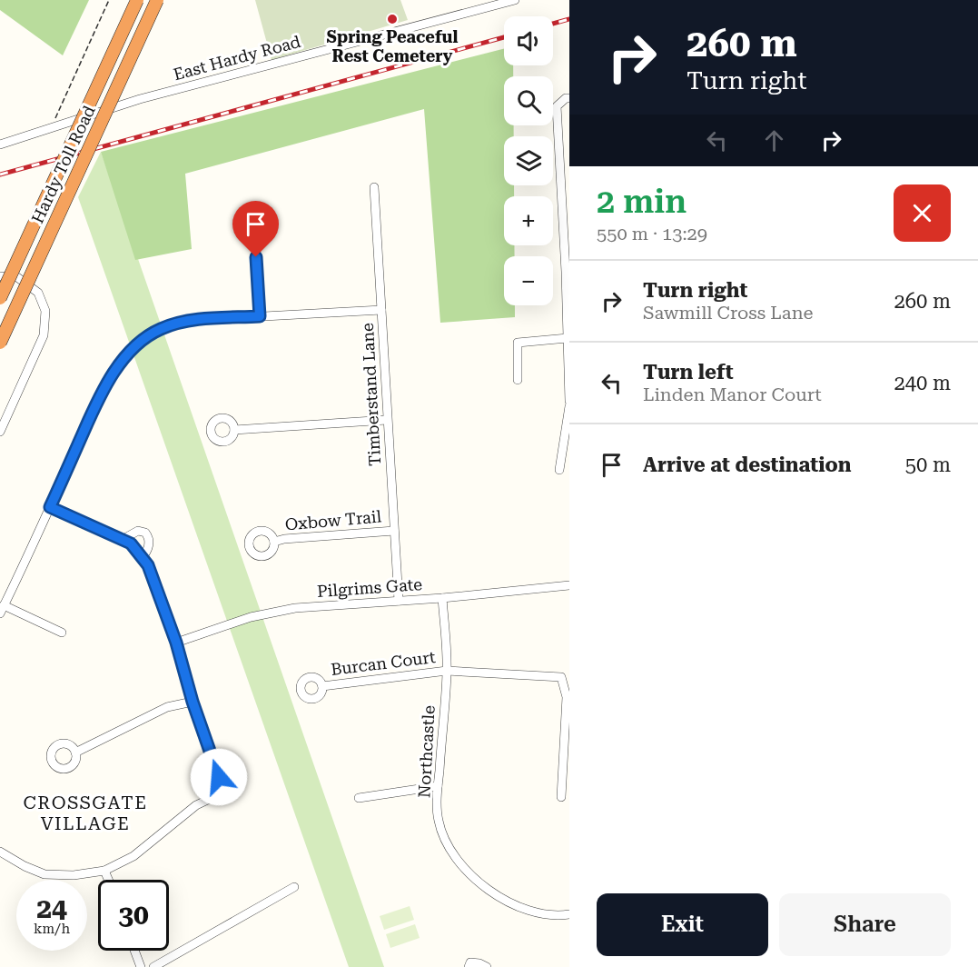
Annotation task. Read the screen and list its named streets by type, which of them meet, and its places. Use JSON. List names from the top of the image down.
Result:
{
  "streets": {
    "highway": ["Hardy Toll Road"],
    "street": [
      "East Hardy Road",
      "Timberstand Lane",
      "Oxbow Trail",
      "Pilgrims Gate",
      "Burcan Court",
      "Northcastle"
    ]
  },
  "crossings": [
    ["Timberstand Lane", "Oxbow Trail"],
    ["Timberstand Lane", "Pilgrims Gate"],
    ["Pilgrims Gate", "Northcastle"],
    ["Burcan Court", "Northcastle"]
  ],
  "districts": ["CROSSGATE VILLAGE"],
  "places": ["Spring Peaceful Rest Cemetery"],
  "page": {
    "turn": ["260 m", "Turn right"],
    "map_buttons": ["+", "−"],
    "heading": ["2 min", "550 m · 13:29"],
    "list": [
      {
        "name": "Turn right",
        "note": "Sawmill Cross Lane",
        "value": "260 m"
      },
      {
        "name": "Turn left",
        "note": "Linden Manor Court",
        "value": "240 m"
      },
      {
        "name": "Arrive at destination",
        "value": "50 m"
      }
    ],
    "speed": "24 km/h",
    "limit": "30",
    "buttons": ["Exit", "Share"]
  }
}
